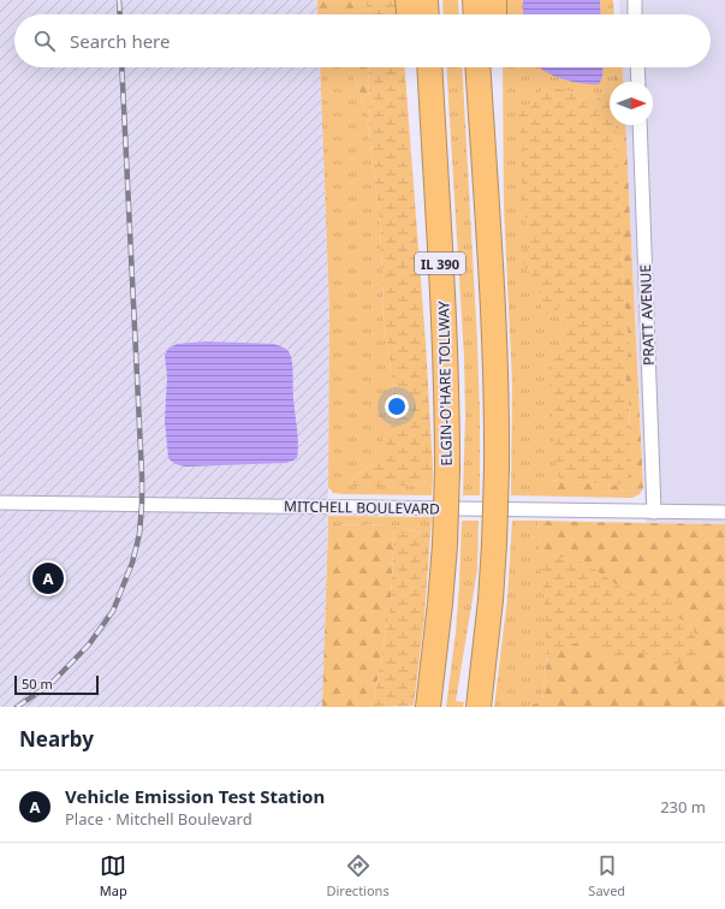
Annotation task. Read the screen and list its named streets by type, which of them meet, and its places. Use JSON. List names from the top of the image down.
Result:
{
  "streets": {
    "highway": ["IL 390", "ELGIN-O'HARE TOLLWAY"],
    "street": ["PRATT AVENUE", "MITCHELL BOULEVARD"]
  },
  "crossings": [
    ["PRATT AVENUE", "MITCHELL BOULEVARD"]
  ],
  "scale_bar": "50 m",
  "north": "right",
  "page": {
    "search": "Search here",
    "pins": "A",
    "scale": "50 m",
    "heading": "Nearby",
    "list": [
      {
        "mark": "A",
        "name": "Vehicle Emission Test Station",
        "note": "Place · Mitchell Boulevard",
        "value": "230 m"
      }
    ],
    "nav": ["Map", "Directions", "Saved"]
  }
}
